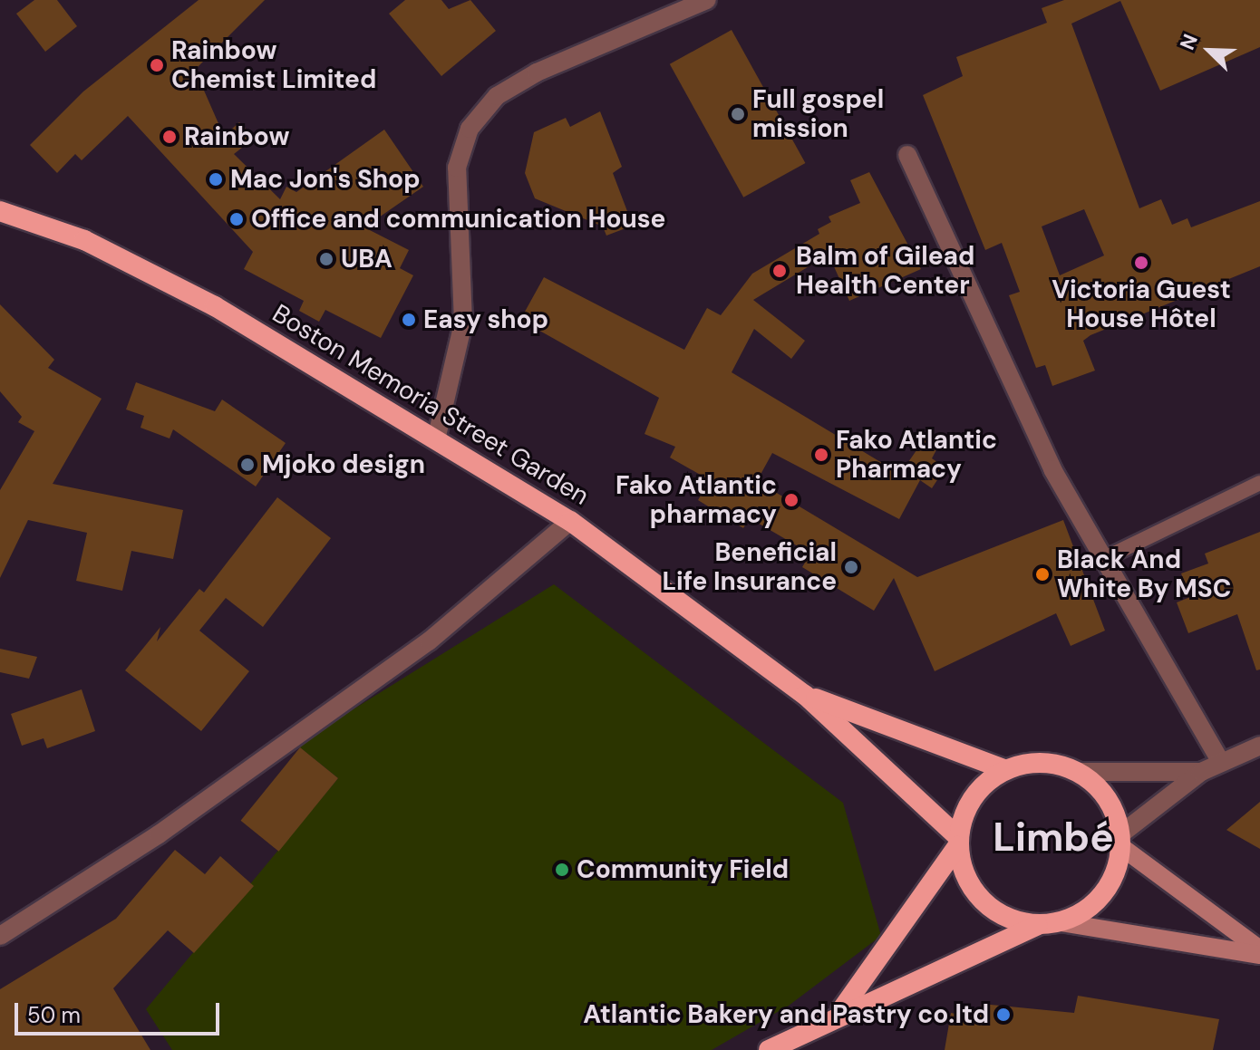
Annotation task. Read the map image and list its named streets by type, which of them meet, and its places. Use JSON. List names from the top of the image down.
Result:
{
  "streets": {
    "highway": ["Boston Memoria Street Garden"]
  },
  "districts": ["Limbé"],
  "places": [
    "Rainbow Chemist Limited",
    "Full gospel mission",
    "Rainbow",
    "Mac Jon's Shop",
    "Office and communication House",
    "UBA",
    "Victoria Guest House Hôtel",
    "Balm of Gilead Health Center",
    "Easy shop",
    "Fako Atlantic Pharmacy",
    "Mjoko design",
    "Fako Atlantic pharmacy",
    "Beneficial Life Insurance",
    "Black And White By MSC",
    "Community Field",
    "Atlantic Bakery and Pastry co.ltd"
  ],
  "scale_bar": "50 m",
  "north": "top left"
}
